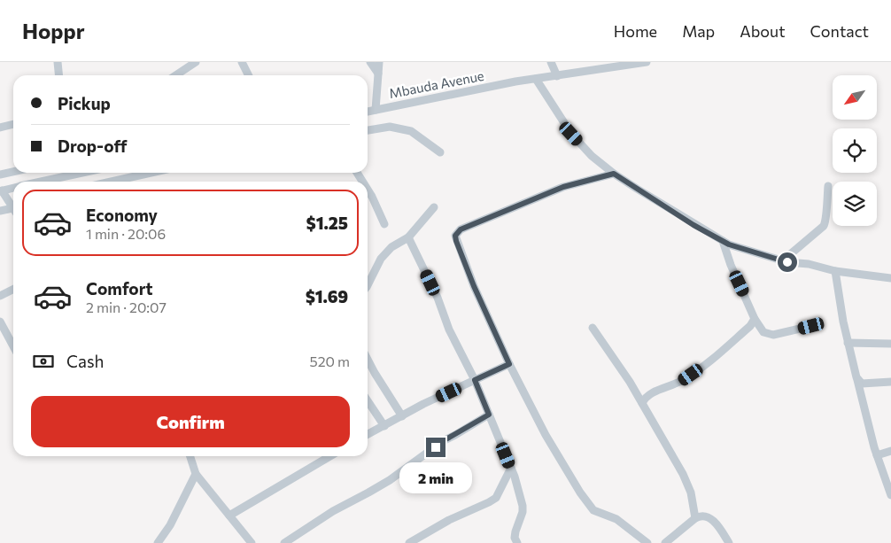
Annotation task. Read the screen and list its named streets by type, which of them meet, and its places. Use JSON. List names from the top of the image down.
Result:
{
  "streets": {
    "street": ["Mbauda Avenue"]
  },
  "north": "bottom left",
  "page": {
    "header": "Hoppr",
    "nav": [
      "Home",
      "Map",
      "About",
      "Contact"
    ],
    "banner": ["Pickup", "Drop-off"],
    "list": [
      {
        "name": "Economy",
        "note": "1 min · 20:06",
        "value": "$1.25"
      },
      {
        "name": "Comfort",
        "note": "2 min · 20:07",
        "value": "$1.69"
      }
    ],
    "pay": ["Cash", "520 m"],
    "buttons": "Confirm",
    "bubble": "2 min"
  }
}
